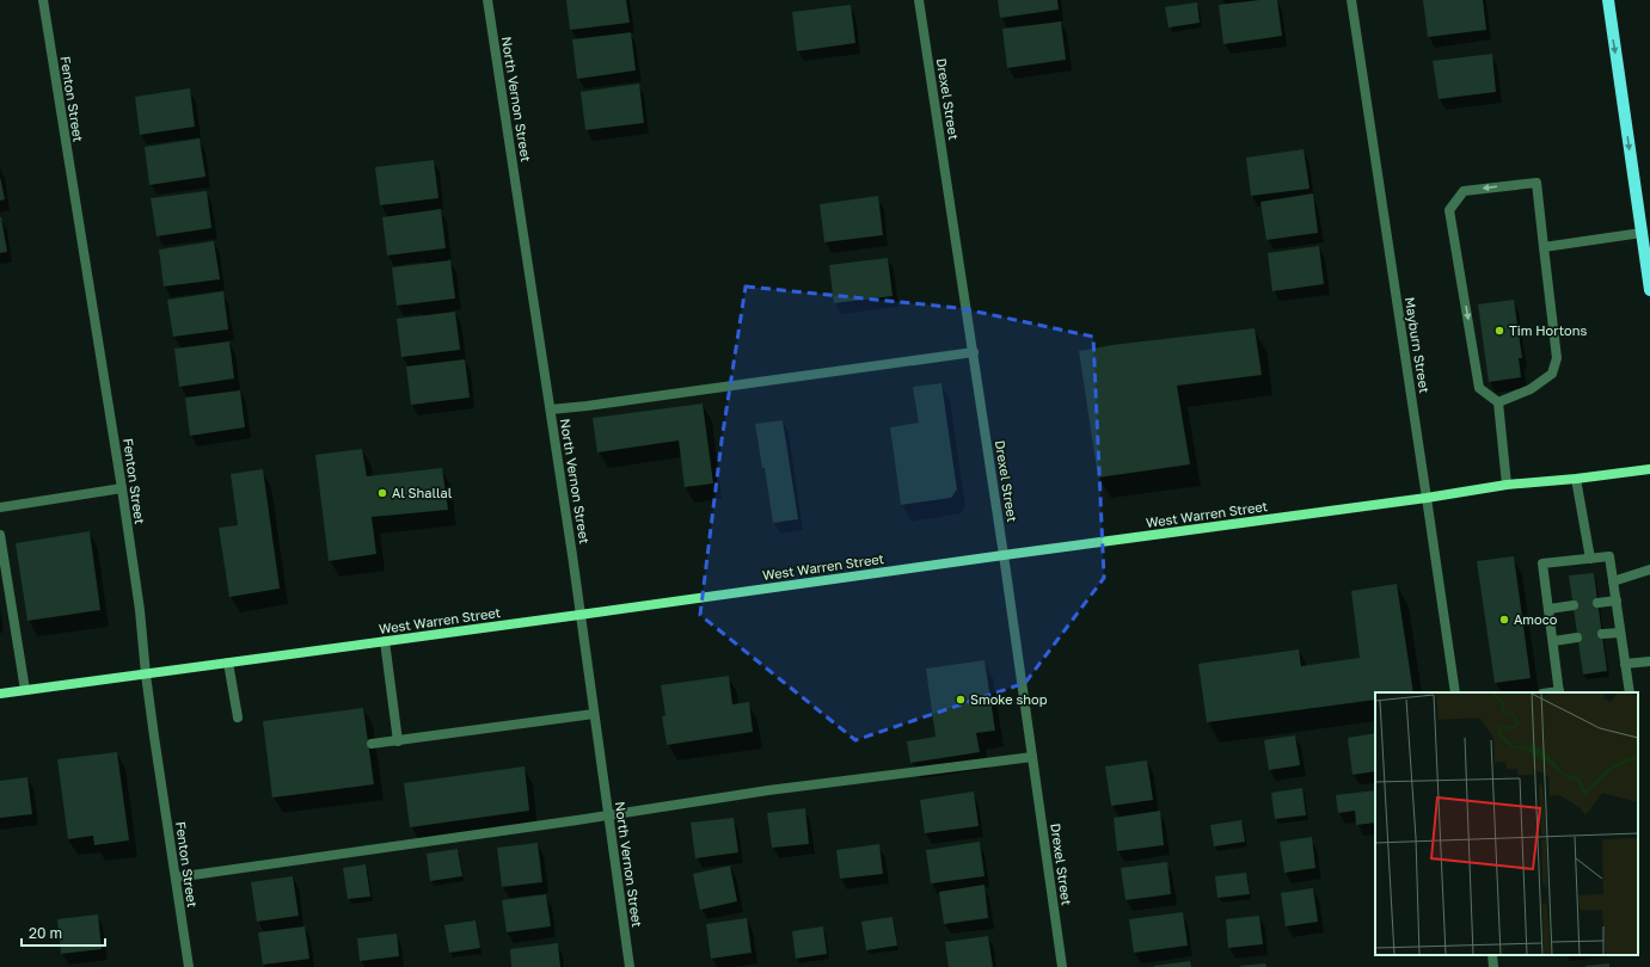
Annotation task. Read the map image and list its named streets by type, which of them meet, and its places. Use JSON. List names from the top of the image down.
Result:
{
  "streets": {
    "main road": ["West Warren Street"],
    "street": [
      "Fenton Street",
      "North Vernon Street",
      "Drexel Street",
      "Mayburn Street"
    ]
  },
  "crossings": [
    ["Fenton Street", "West Warren Street"],
    ["North Vernon Street", "West Warren Street"],
    ["Drexel Street", "West Warren Street"],
    ["Mayburn Street", "West Warren Street"]
  ],
  "places": [
    "Tim Hortons",
    "Al Shallal",
    "Amoco",
    "Smoke shop"
  ],
  "scale_bar": "20 m"
}
